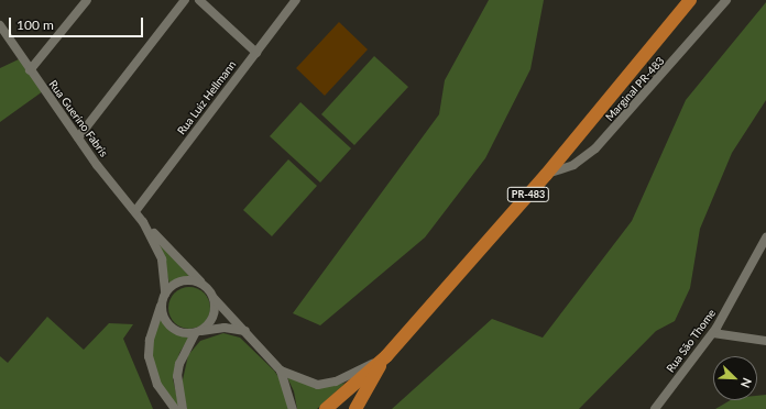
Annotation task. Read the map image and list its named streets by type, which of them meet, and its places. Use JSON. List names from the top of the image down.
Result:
{
  "streets": {
    "highway": ["PR-483"],
    "street": [
      "Marginal PR-483",
      "Rua Luiz Hellmann",
      "Rua Guerino Fabris",
      "Rua São Thome"
    ]
  },
  "crossings": [
    ["Marginal PR-483", "PR-483"],
    ["Rua Luiz Hellmann", "Rua Guerino Fabris"]
  ],
  "scale_bar": "100 m",
  "north": "bottom right"
}
